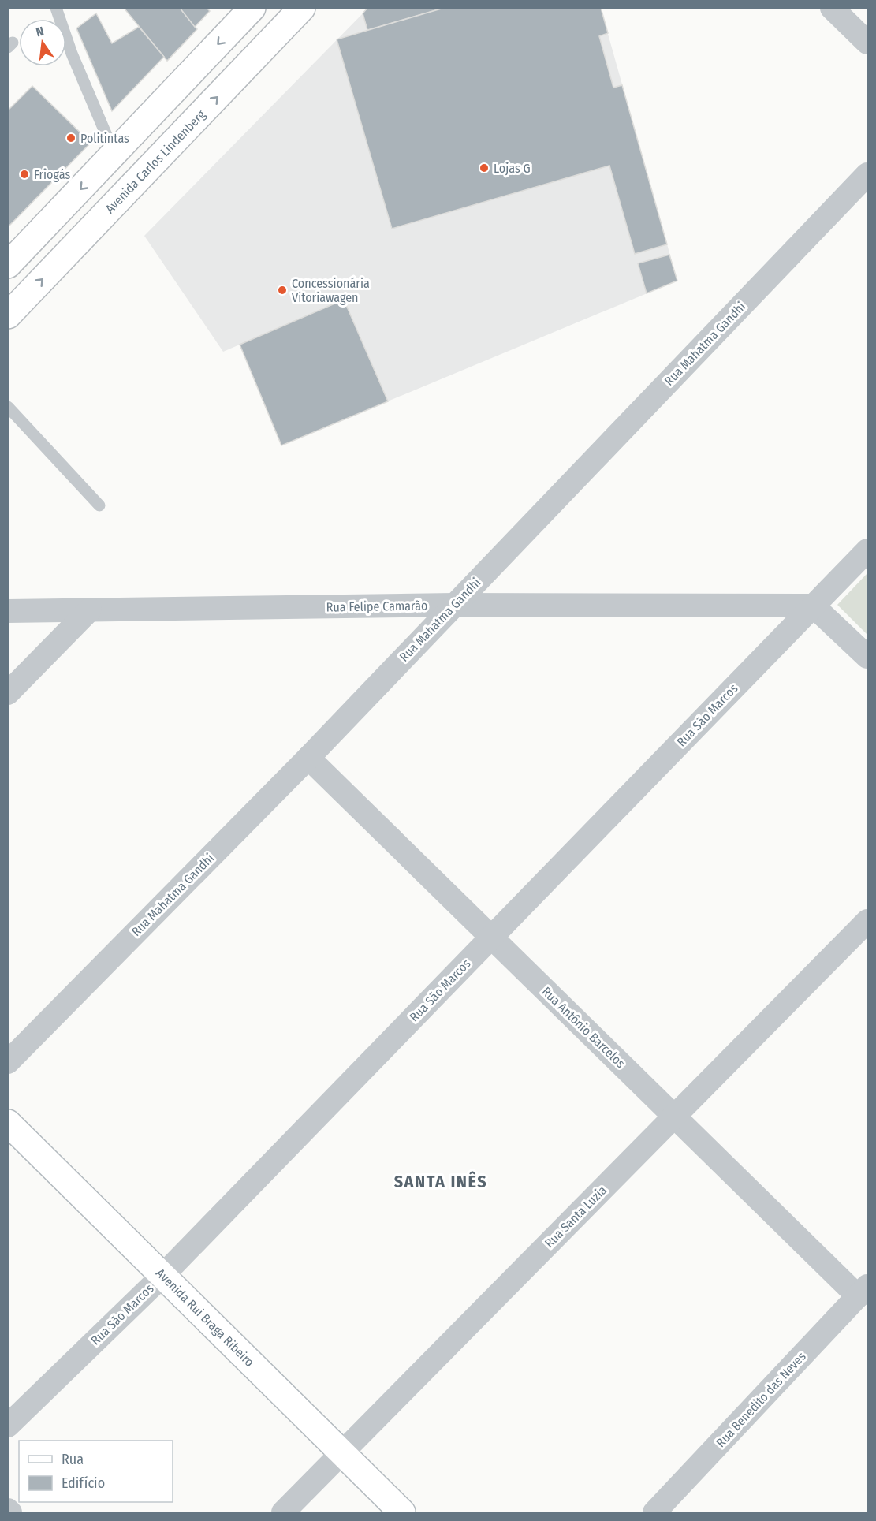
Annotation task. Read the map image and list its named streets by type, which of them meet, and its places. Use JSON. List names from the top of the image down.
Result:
{
  "streets": {
    "main road": ["Avenida Carlos Lindenberg", "Avenida Rui Braga Ribeiro"],
    "street": [
      "Rua Mahatma Gandhi",
      "Rua Felipe Camarão",
      "Rua São Marcos",
      "Rua Antônio Barcelos",
      "Rua Santa Luzia",
      "Rua Benedito das Neves"
    ]
  },
  "crossings": [
    ["Rua Mahatma Gandhi", "Rua Felipe Camarão"],
    ["Rua Mahatma Gandhi", "Rua Antônio Barcelos"],
    ["Rua Felipe Camarão", "Rua São Marcos"],
    ["Rua São Marcos", "Rua Antônio Barcelos"],
    ["Rua São Marcos", "Avenida Rui Braga Ribeiro"],
    ["Rua Antônio Barcelos", "Rua Santa Luzia"],
    ["Rua Antônio Barcelos", "Rua Benedito das Neves"],
    ["Rua Santa Luzia", "Avenida Rui Braga Ribeiro"]
  ],
  "districts": ["SANTA INÊS"],
  "places": [
    "Politintas",
    "Lojas G",
    "Friogás",
    "Concessionária Vitoriawagen"
  ],
  "legend": ["Rua", "Edifício"],
  "north": "top"
}
